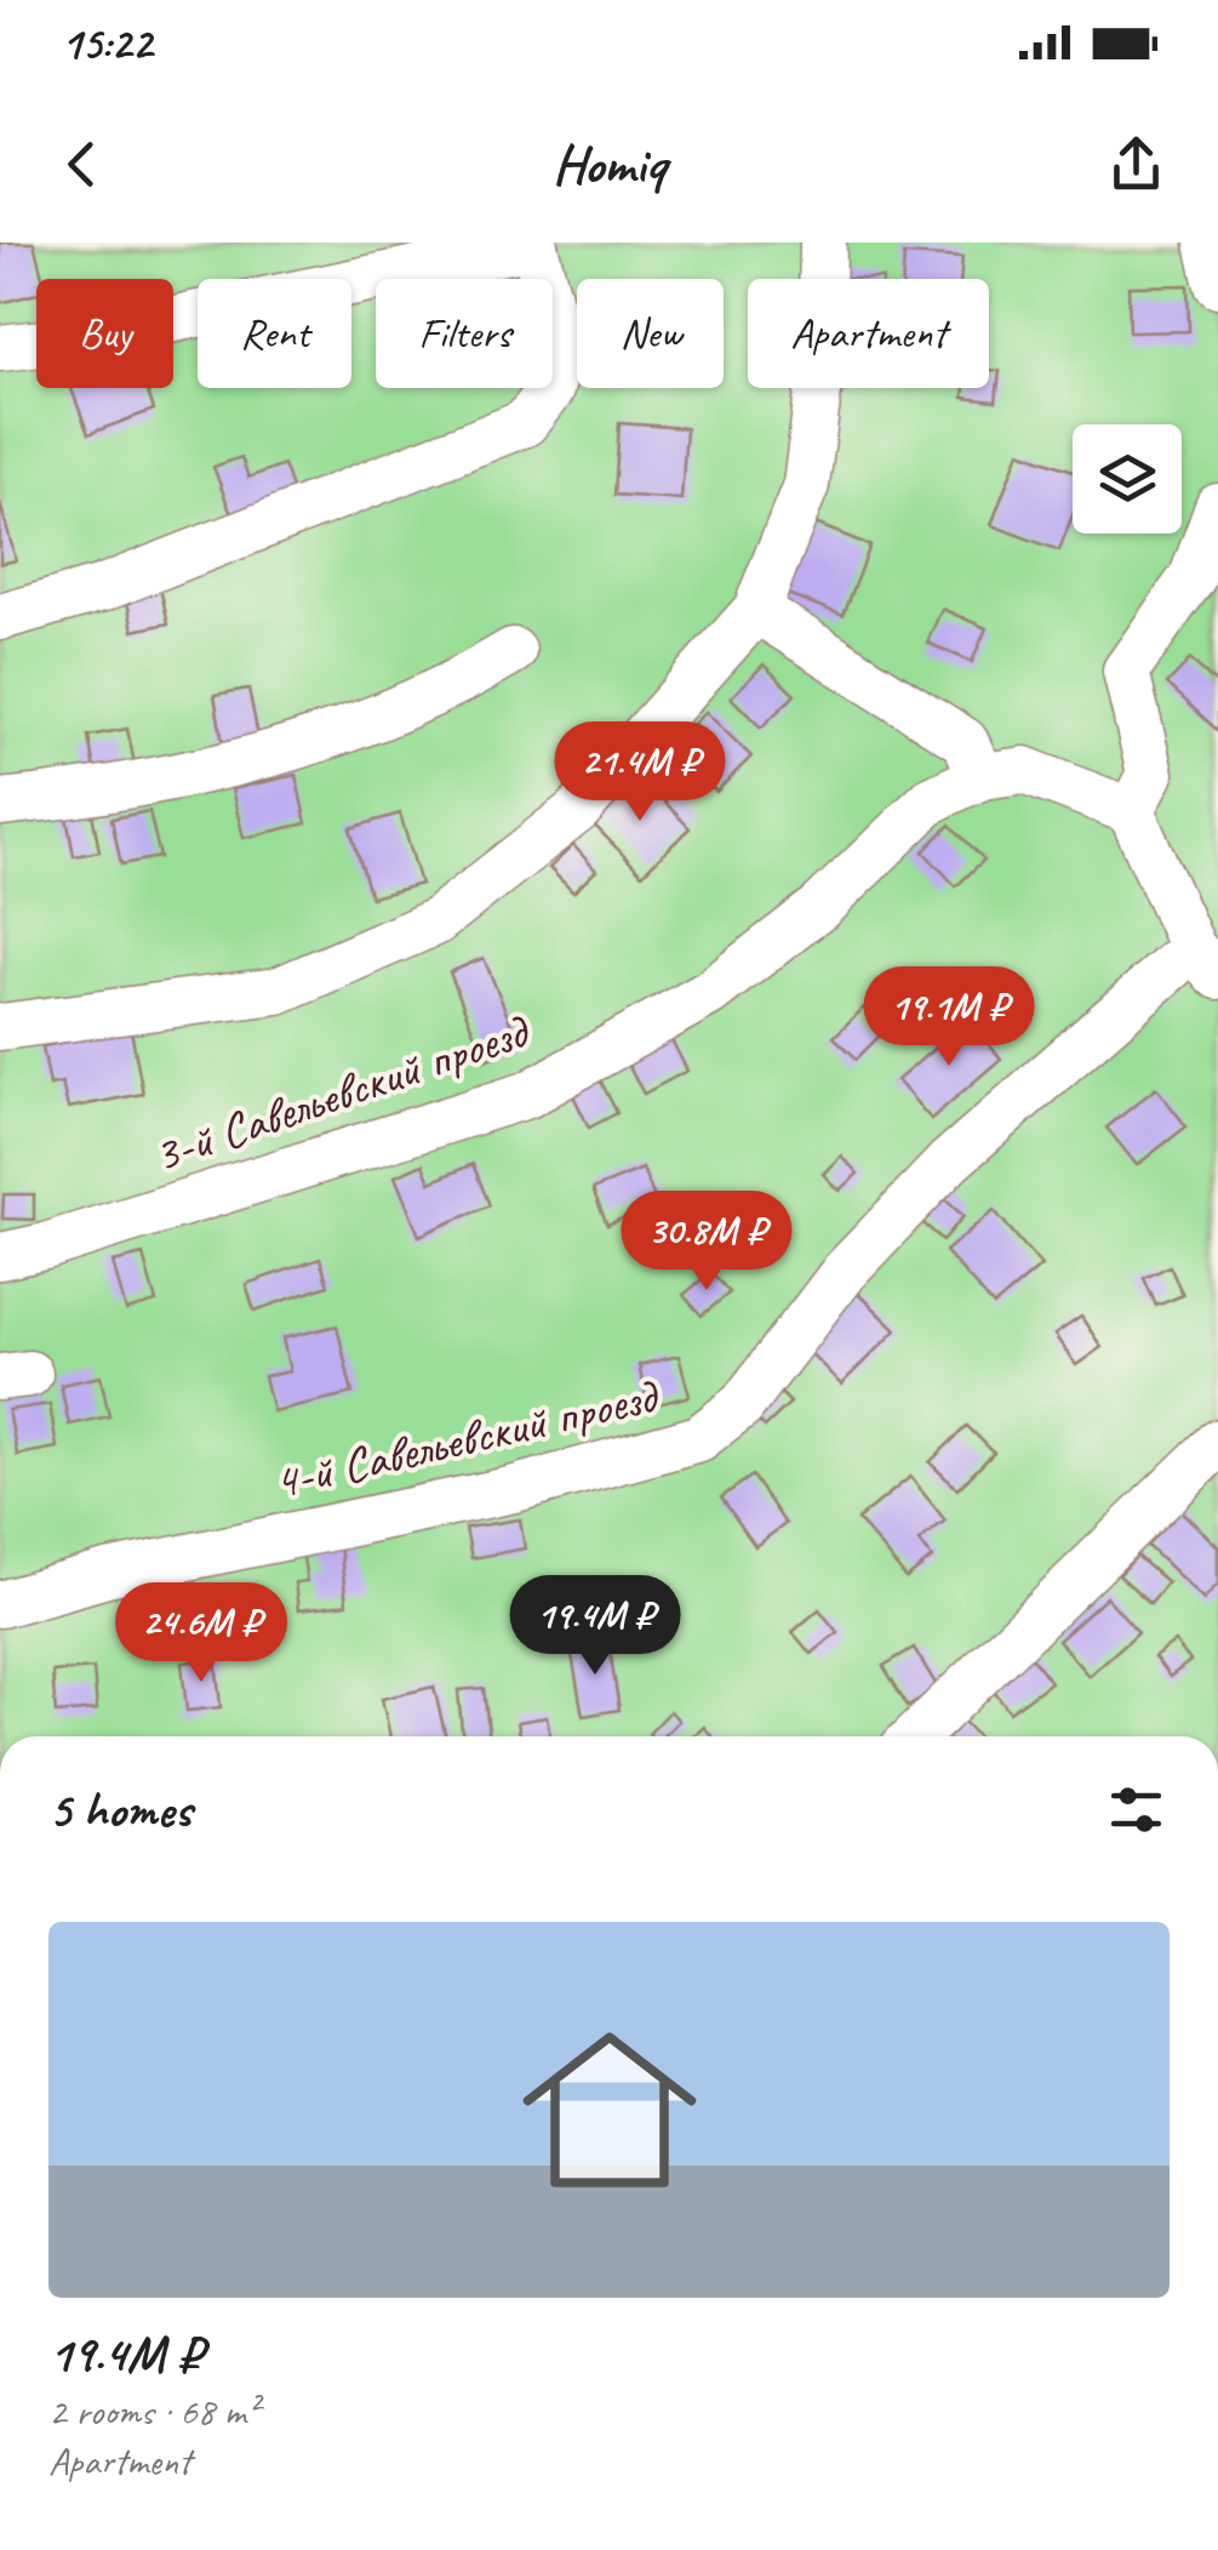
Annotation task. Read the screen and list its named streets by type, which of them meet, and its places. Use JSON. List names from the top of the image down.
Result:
{
  "streets": {
    "street": ["3-й Савельевский проезд", "4-й Савельевский проезд"]
  },
  "page": {
    "status": "15:22",
    "header": "Homiq",
    "chip": [
      "Buy",
      "Rent",
      "Filters",
      "New",
      "Apartment"
    ],
    "price": [
      "21.4M ₽",
      "19.1M ₽",
      "30.8M ₽",
      "19.4M ₽",
      "24.6M ₽"
    ],
    "heading": "5 homes",
    "list": [
      {
        "name": "19.4M ₽",
        "note": "2 rooms · 68 m² · Apartment"
      }
    ]
  }
}
